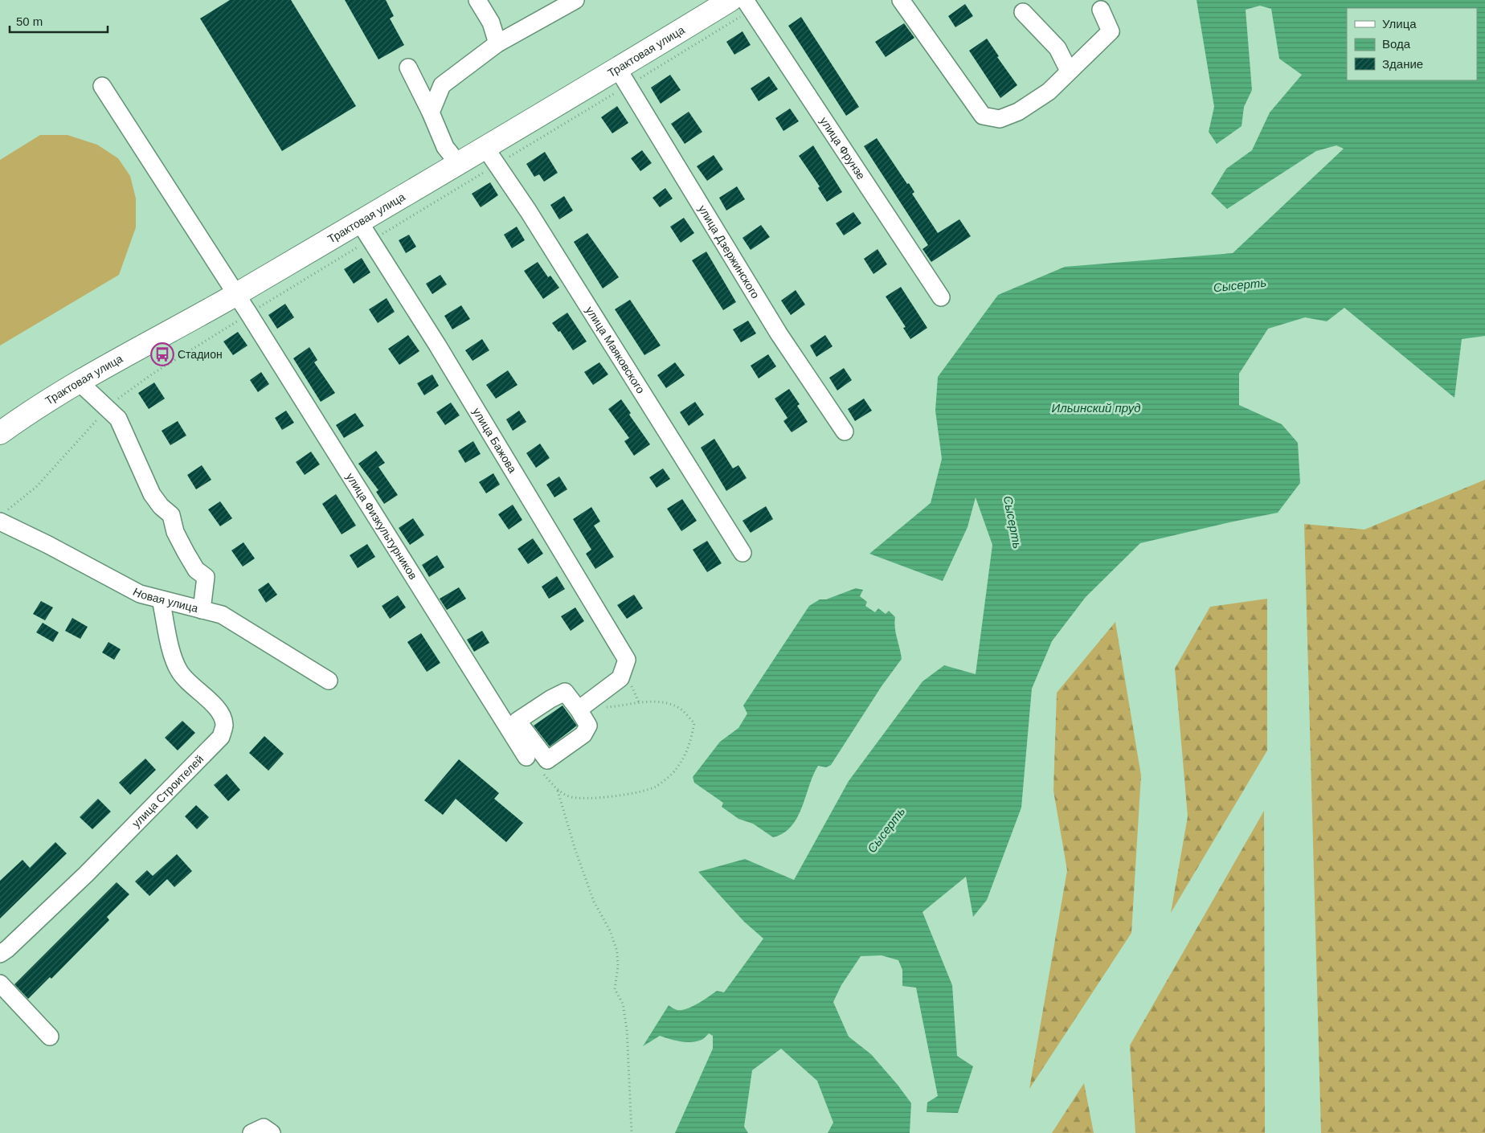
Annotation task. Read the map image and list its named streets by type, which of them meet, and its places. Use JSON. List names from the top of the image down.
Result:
{
  "streets": {
    "main road": ["Трактовая улица"],
    "street": [
      "улица Фрунзе",
      "улица Дзержинского",
      "улица Маяковского",
      "улица Бажова",
      "улица Физкультурников",
      "Новая улица",
      "улица Строителей"
    ]
  },
  "crossings": [
    ["Трактовая улица", "улица Дзержинского"],
    ["Трактовая улица", "улица Маяковского"],
    ["Трактовая улица", "улица Бажова"],
    ["Трактовая улица", "улица Физкультурников"],
    ["Новая улица", "улица Строителей"]
  ],
  "water": ["Сысерть", "Ильинский пруд"],
  "places": {
    "bus stop": ["Стадион"]
  },
  "legend": ["Улица", "Вода", "Здание"],
  "scale_bar": "50 m"
}
